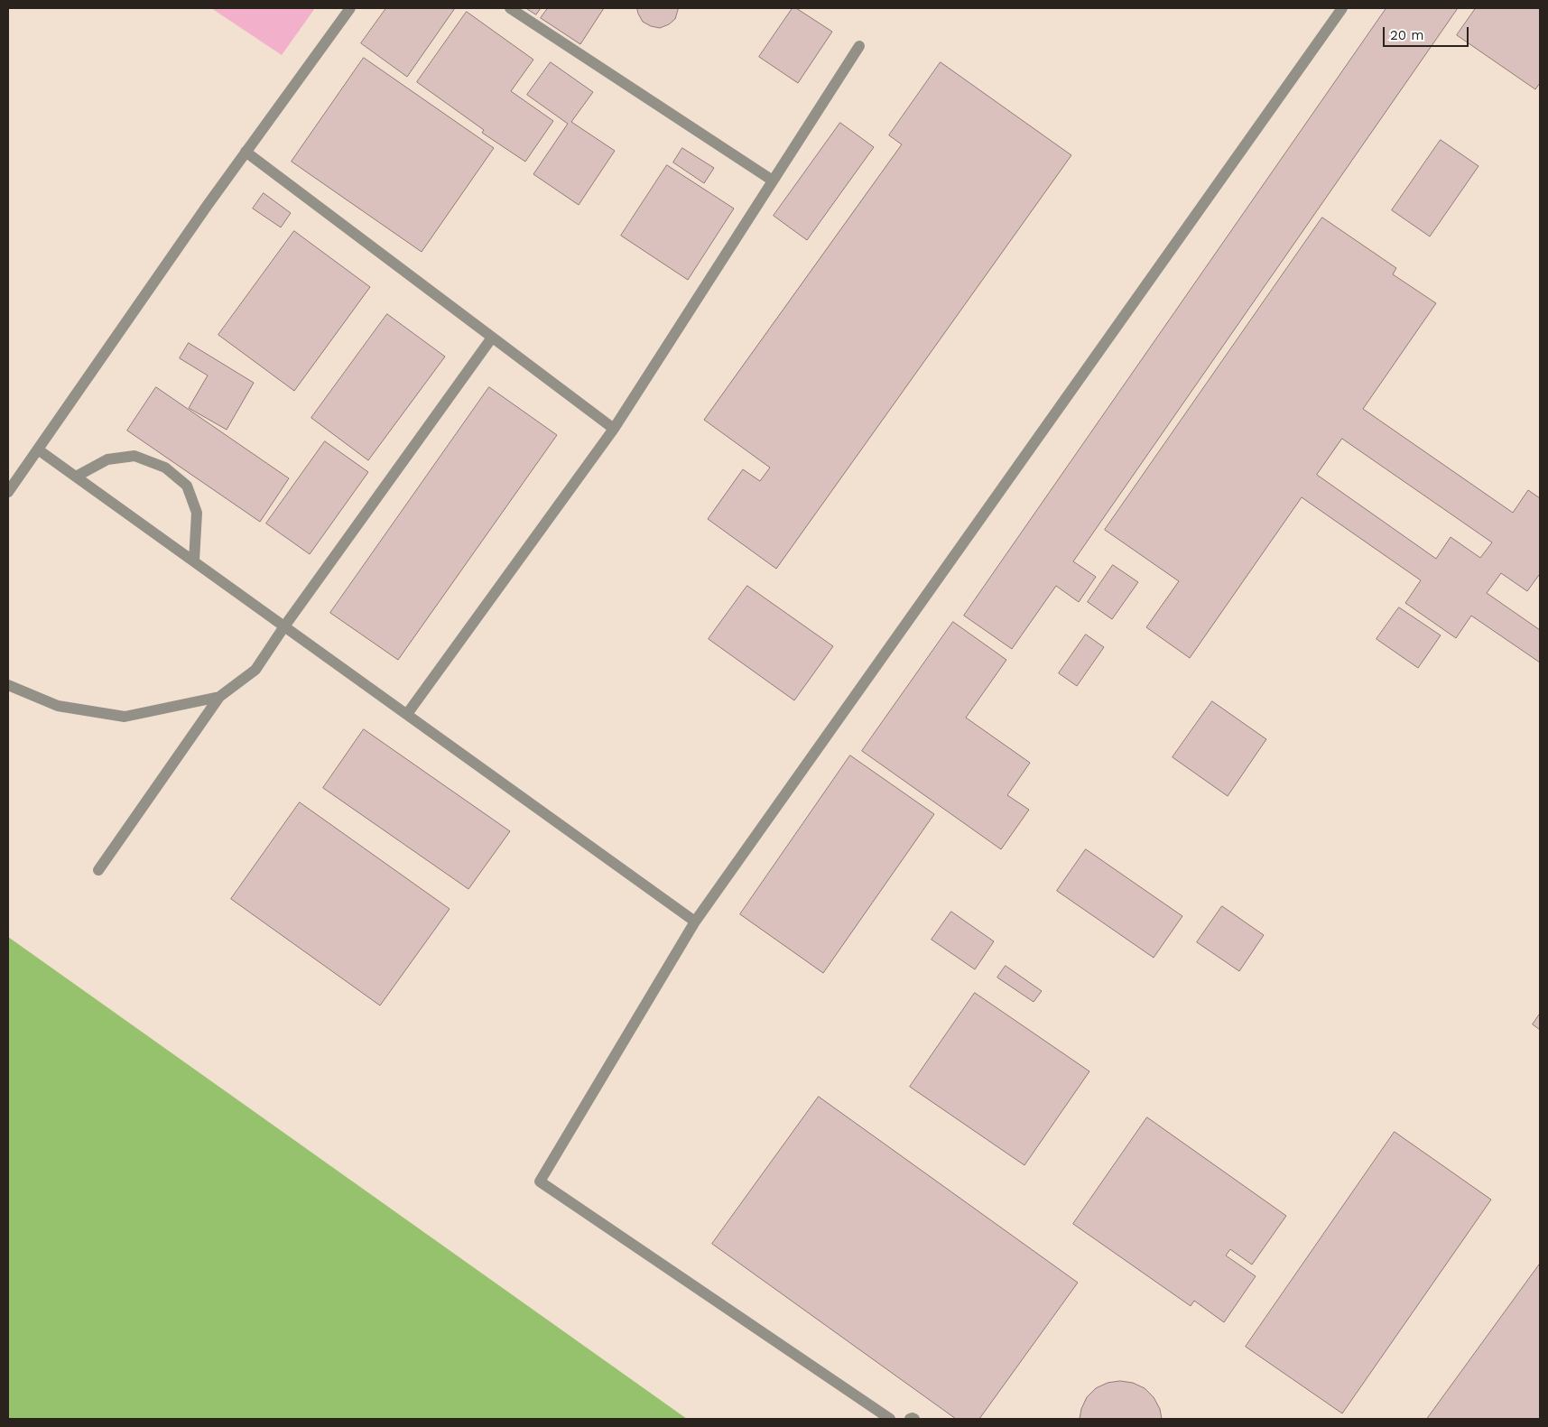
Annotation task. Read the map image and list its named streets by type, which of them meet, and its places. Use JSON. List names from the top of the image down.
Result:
{
  "scale_bar": "20 m"
}
